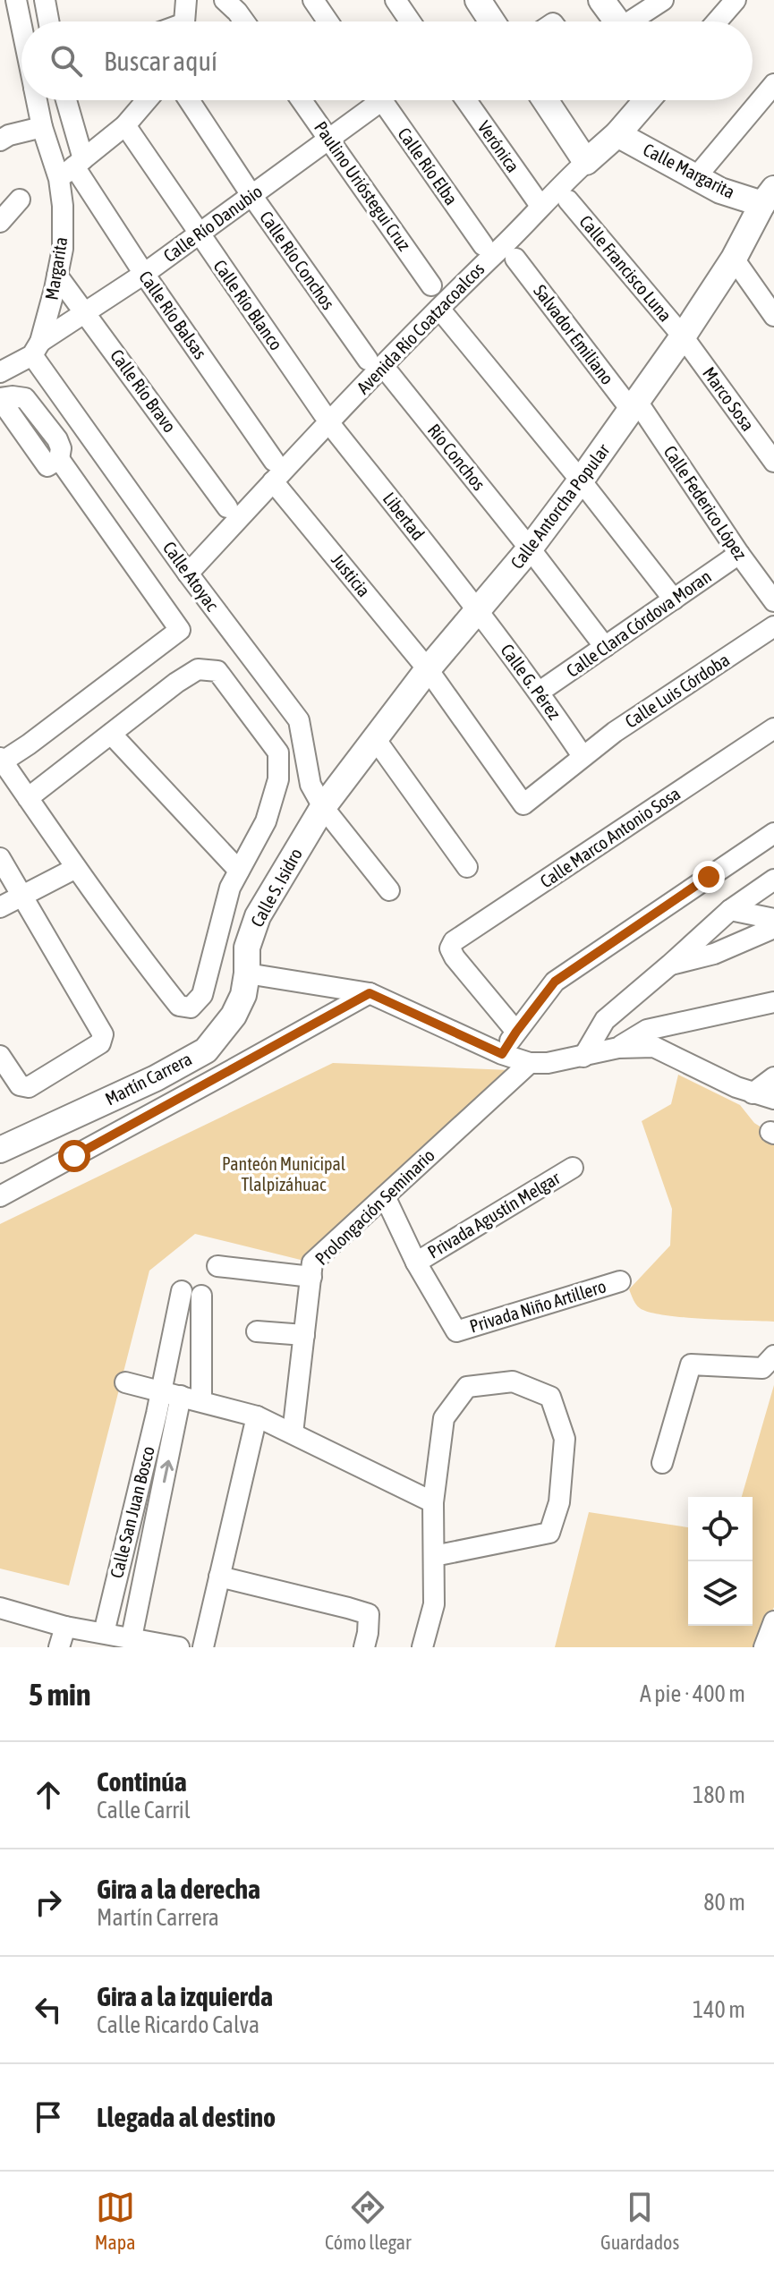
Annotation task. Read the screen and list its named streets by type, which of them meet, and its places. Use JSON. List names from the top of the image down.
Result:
{
  "streets": {
    "main road": [
      "Calle Margarita",
      "Avenida Río Coatzacoalcos",
      "Calle Antorcha Popular",
      "Calle S. Isidro",
      "Martín Carrera"
    ],
    "street": [
      "Verónica",
      "Calle Río Elba",
      "Paulino Urióstegui Cruz",
      "Calle Río Danubio",
      "Calle Río Conchos",
      "Margarita",
      "Calle Francisco Luna",
      "Calle Río Blanco",
      "Calle Río Balsas",
      "Salvador Emiliano",
      "Calle Río Bravo",
      "Marco Sosa",
      "Río Conchos",
      "Calle Federico López",
      "Libertad",
      "Justicia",
      "Calle Atoyac",
      "Calle Clara Córdova Moran",
      "Calle G. Pérez",
      "Calle Luis Córdoba",
      "Calle Marco Antonio Sosa",
      "Prolongación Seminario",
      "Privada Agustín Melgar",
      "Privada Niño Artillero",
      "Calle San Juan Bosco"
    ]
  },
  "crossings": [
    ["Verónica", "Avenida Río Coatzacoalcos"],
    ["Calle Margarita", "Avenida Río Coatzacoalcos"],
    ["Calle Margarita", "Calle Antorcha Popular"],
    ["Paulino Urióstegui Cruz", "Calle Río Danubio"],
    ["Calle Río Danubio", "Calle Río Conchos"],
    ["Calle Río Danubio", "Margarita"],
    ["Calle Río Danubio", "Calle Río Blanco"],
    ["Calle Río Danubio", "Calle Río Balsas"],
    ["Calle Río Danubio", "Calle Río Bravo"],
    ["Calle Río Danubio", "Calle Atoyac"],
    ["Calle Río Conchos", "Avenida Río Coatzacoalcos"],
    ["Calle Río Conchos", "Río Conchos"],
    ["Margarita", "Calle Río Balsas"],
    ["Margarita", "Calle Río Bravo"],
    ["Margarita", "Calle Atoyac"],
    ["Calle Francisco Luna", "Marco Sosa"],
    ["Calle Francisco Luna", "Calle Antorcha Popular"],
    ["Calle Río Blanco", "Avenida Río Coatzacoalcos"],
    ["Calle Río Blanco", "Libertad"],
    ["Avenida Río Coatzacoalcos", "Río Conchos"],
    ["Avenida Río Coatzacoalcos", "Libertad"],
    ["Avenida Río Coatzacoalcos", "Justicia"],
    ["Avenida Río Coatzacoalcos", "Calle Atoyac"],
    ["Salvador Emiliano", "Calle Federico López"],
    ["Salvador Emiliano", "Calle Antorcha Popular"],
    ["Marco Sosa", "Calle Antorcha Popular"],
    ["Río Conchos", "Calle Antorcha Popular"],
    ["Río Conchos", "Calle Clara Córdova Moran"],
    ["Calle Federico López", "Calle Antorcha Popular"],
    ["Calle Federico López", "Calle Clara Córdova Moran"],
    ["Calle Antorcha Popular", "Libertad"],
    ["Calle Antorcha Popular", "Justicia"],
    ["Calle Antorcha Popular", "Calle Atoyac"],
    ["Calle Antorcha Popular", "Calle G. Pérez"],
    ["Calle Antorcha Popular", "Calle S. Isidro"],
    ["Libertad", "Calle G. Pérez"],
    ["Justicia", "Calle Luis Córdoba"],
    ["Calle Atoyac", "Calle S. Isidro"],
    ["Calle Clara Córdova Moran", "Calle G. Pérez"],
    ["Calle G. Pérez", "Calle Luis Córdoba"],
    ["Calle S. Isidro", "Martín Carrera"],
    ["Privada Agustín Melgar", "Privada Niño Artillero"]
  ],
  "parks": ["Panteón Municipal Tlalpizáhuac"],
  "page": {
    "search": "Buscar aquí",
    "heading": ["5 min", "A pie · 400 m"],
    "list": [
      ["Continúa", "Calle Carril", "180 m"],
      ["Gira a la derecha", "Martín Carrera", "80 m"],
      ["Gira a la izquierda", "Calle Ricardo Calva", "140 m"],
      "Llegada al destino"
    ],
    "nav": ["Mapa", "Cómo llegar", "Guardados"]
  }
}
